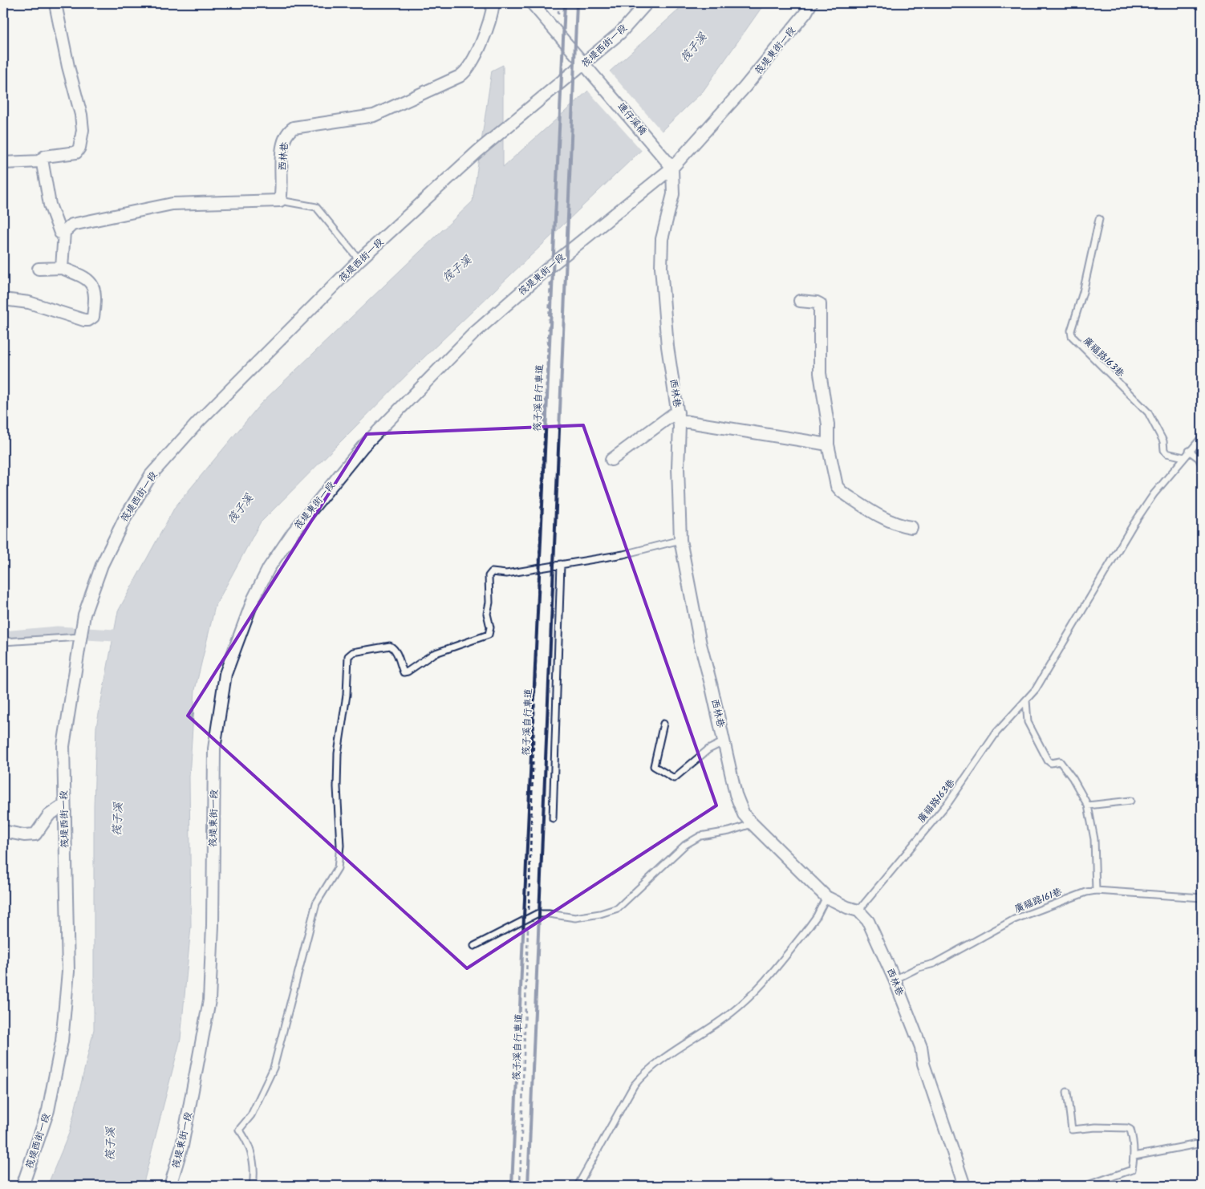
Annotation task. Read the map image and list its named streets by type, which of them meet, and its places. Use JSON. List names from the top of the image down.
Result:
{
  "streets": {
    "street": [
      "筏堤西街一段",
      "筏堤東街一段",
      "連仔溪橋",
      "西林巷"
    ],
    "lane": ["廣福路163巷", "廣福路161巷"],
    "path": ["筏子溪自行車道"]
  },
  "crossings": [
    ["筏堤西街一段", "連仔溪橋"],
    ["筏堤東街一段", "連仔溪橋"],
    ["筏堤東街一段", "西林巷"],
    ["筏堤東街一段", "筏子溪自行車道"],
    ["連仔溪橋", "西林巷"],
    ["西林巷", "廣福路163巷"],
    ["西林巷", "廣福路161巷"]
  ],
  "water": ["筏子溪"]
}
